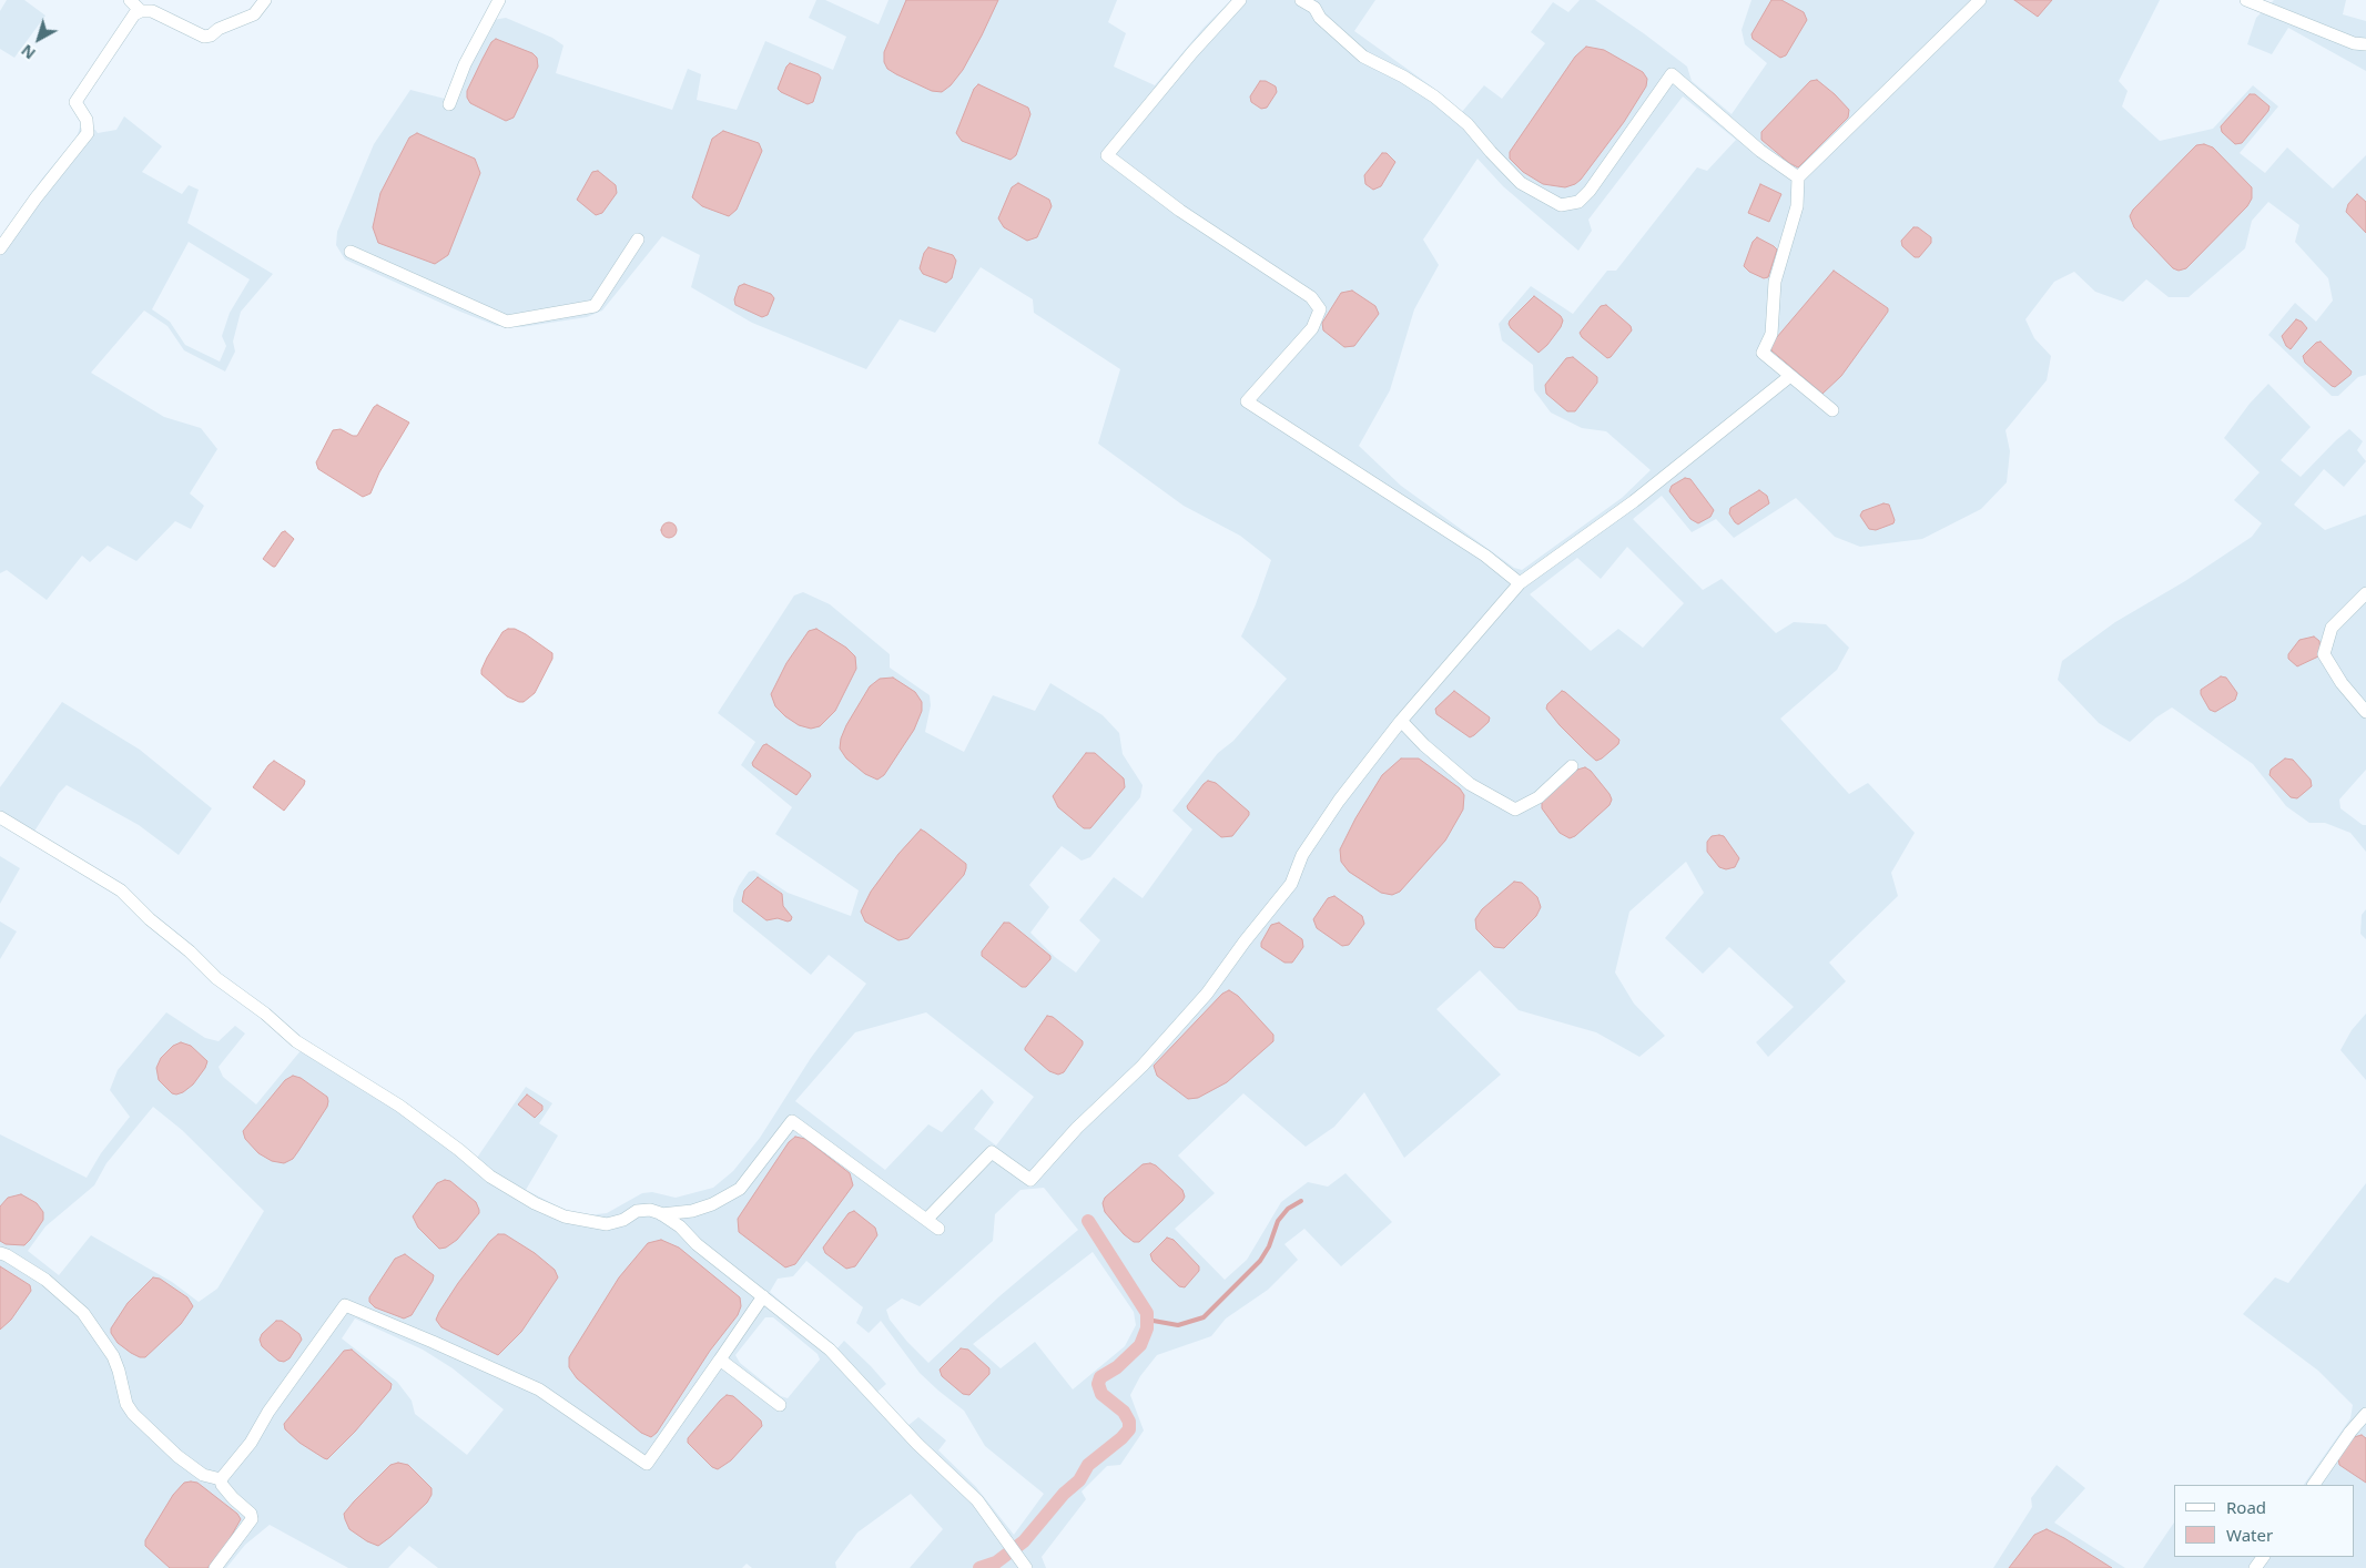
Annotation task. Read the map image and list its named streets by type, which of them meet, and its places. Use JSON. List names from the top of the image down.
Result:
{
  "legend": ["Road", "Water"],
  "north": "bottom left"
}
